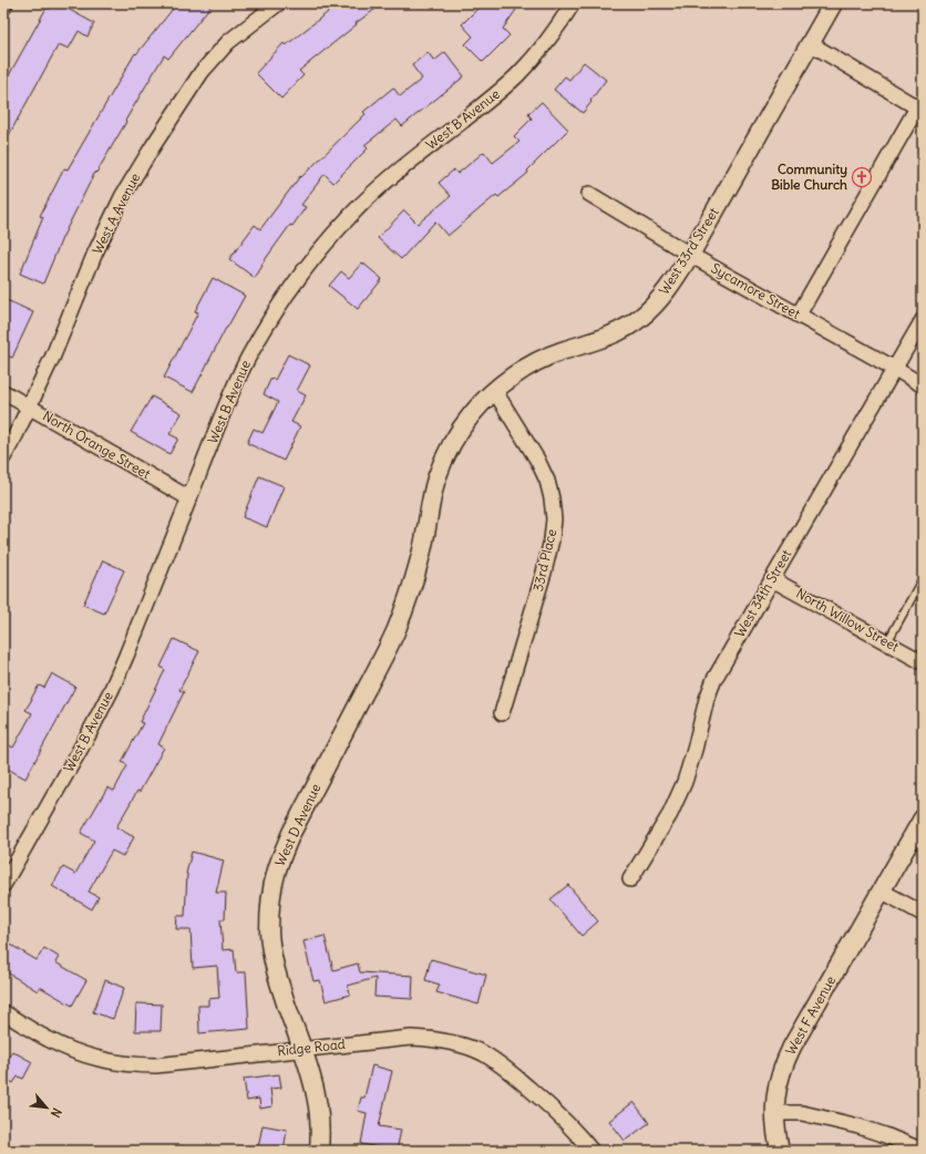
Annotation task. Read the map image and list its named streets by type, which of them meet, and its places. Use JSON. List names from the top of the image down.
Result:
{
  "streets": {
    "street": [
      "West B Avenue",
      "West A Avenue",
      "West 33rd Street",
      "Sycamore Street",
      "North Orange Street",
      "33rd Place",
      "West 34th Street",
      "North Willow Street",
      "West D Avenue",
      "West F Avenue",
      "Ridge Road"
    ]
  },
  "crossings": [
    ["West B Avenue", "North Orange Street"],
    ["West A Avenue", "North Orange Street"],
    ["West 33rd Street", "Sycamore Street"],
    ["West 33rd Street", "33rd Place"],
    ["West 33rd Street", "West D Avenue"],
    ["Sycamore Street", "West 34th Street"],
    ["West 34th Street", "North Willow Street"],
    ["West D Avenue", "Ridge Road"]
  ],
  "places": {
    "church": ["Community Bible Church"]
  },
  "north": "bottom right"
}
